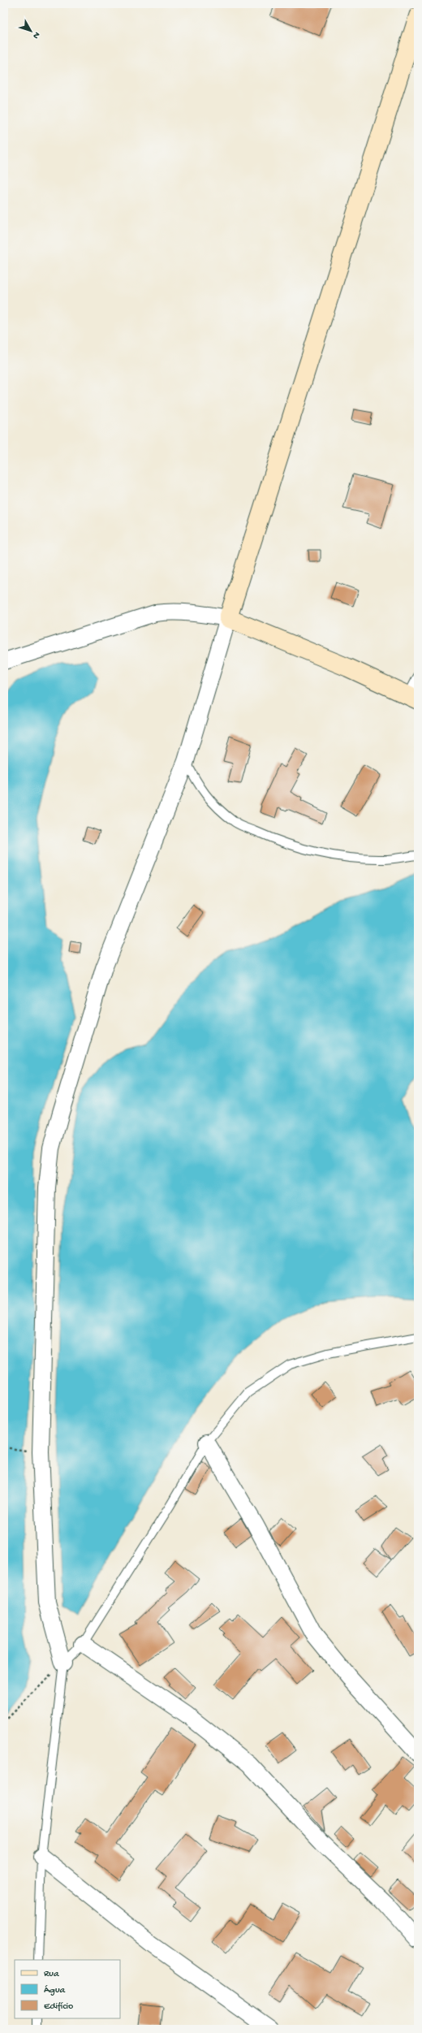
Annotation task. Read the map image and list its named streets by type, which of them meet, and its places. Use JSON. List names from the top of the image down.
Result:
{
  "legend": ["Rua", "Água", "Edifício"],
  "north": "bottom right"
}
